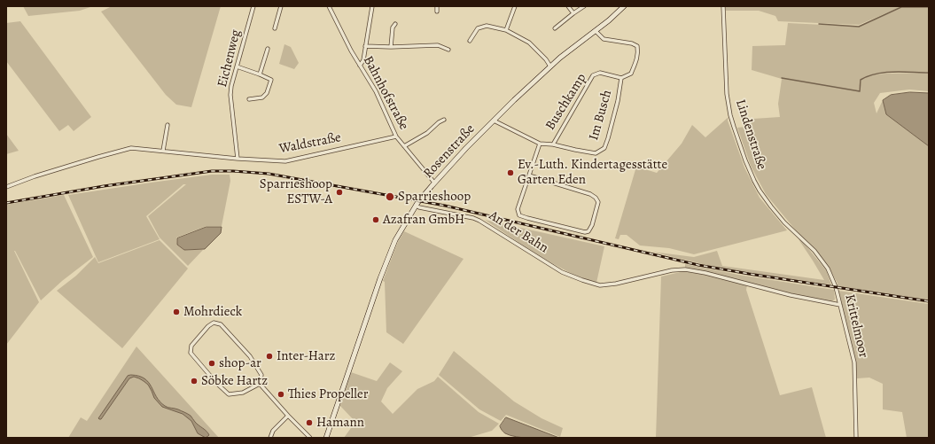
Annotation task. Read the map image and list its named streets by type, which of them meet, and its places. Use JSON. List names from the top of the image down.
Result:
{
  "streets": {
    "main road": ["Rosenstraße"],
    "street": [
      "Eichenweg",
      "Bahnhofstraße",
      "Buschkamp",
      "Im Busch",
      "Lindenstraße",
      "Waldstraße",
      "An der Bahn",
      "Krittelmoor"
    ]
  },
  "crossings": [
    ["Eichenweg", "Waldstraße"],
    ["Bahnhofstraße", "Waldstraße"],
    ["Bahnhofstraße", "Rosenstraße"],
    ["Buschkamp", "Im Busch"],
    ["Im Busch", "Rosenstraße"],
    ["Lindenstraße", "Krittelmoor"],
    ["Rosenstraße", "An der Bahn"],
    ["An der Bahn", "Krittelmoor"]
  ],
  "places": [
    "Ev.-Luth. Kindertagesstätte Garten Eden",
    "Sparrieshoop ESTW-A",
    "Sparrieshoop",
    "Azafran GmbH",
    "Mohrdieck",
    "Inter-Harz",
    "shop-ar",
    "Söbke Hartz",
    "Thies Propeller",
    "Hamann"
  ]
}
